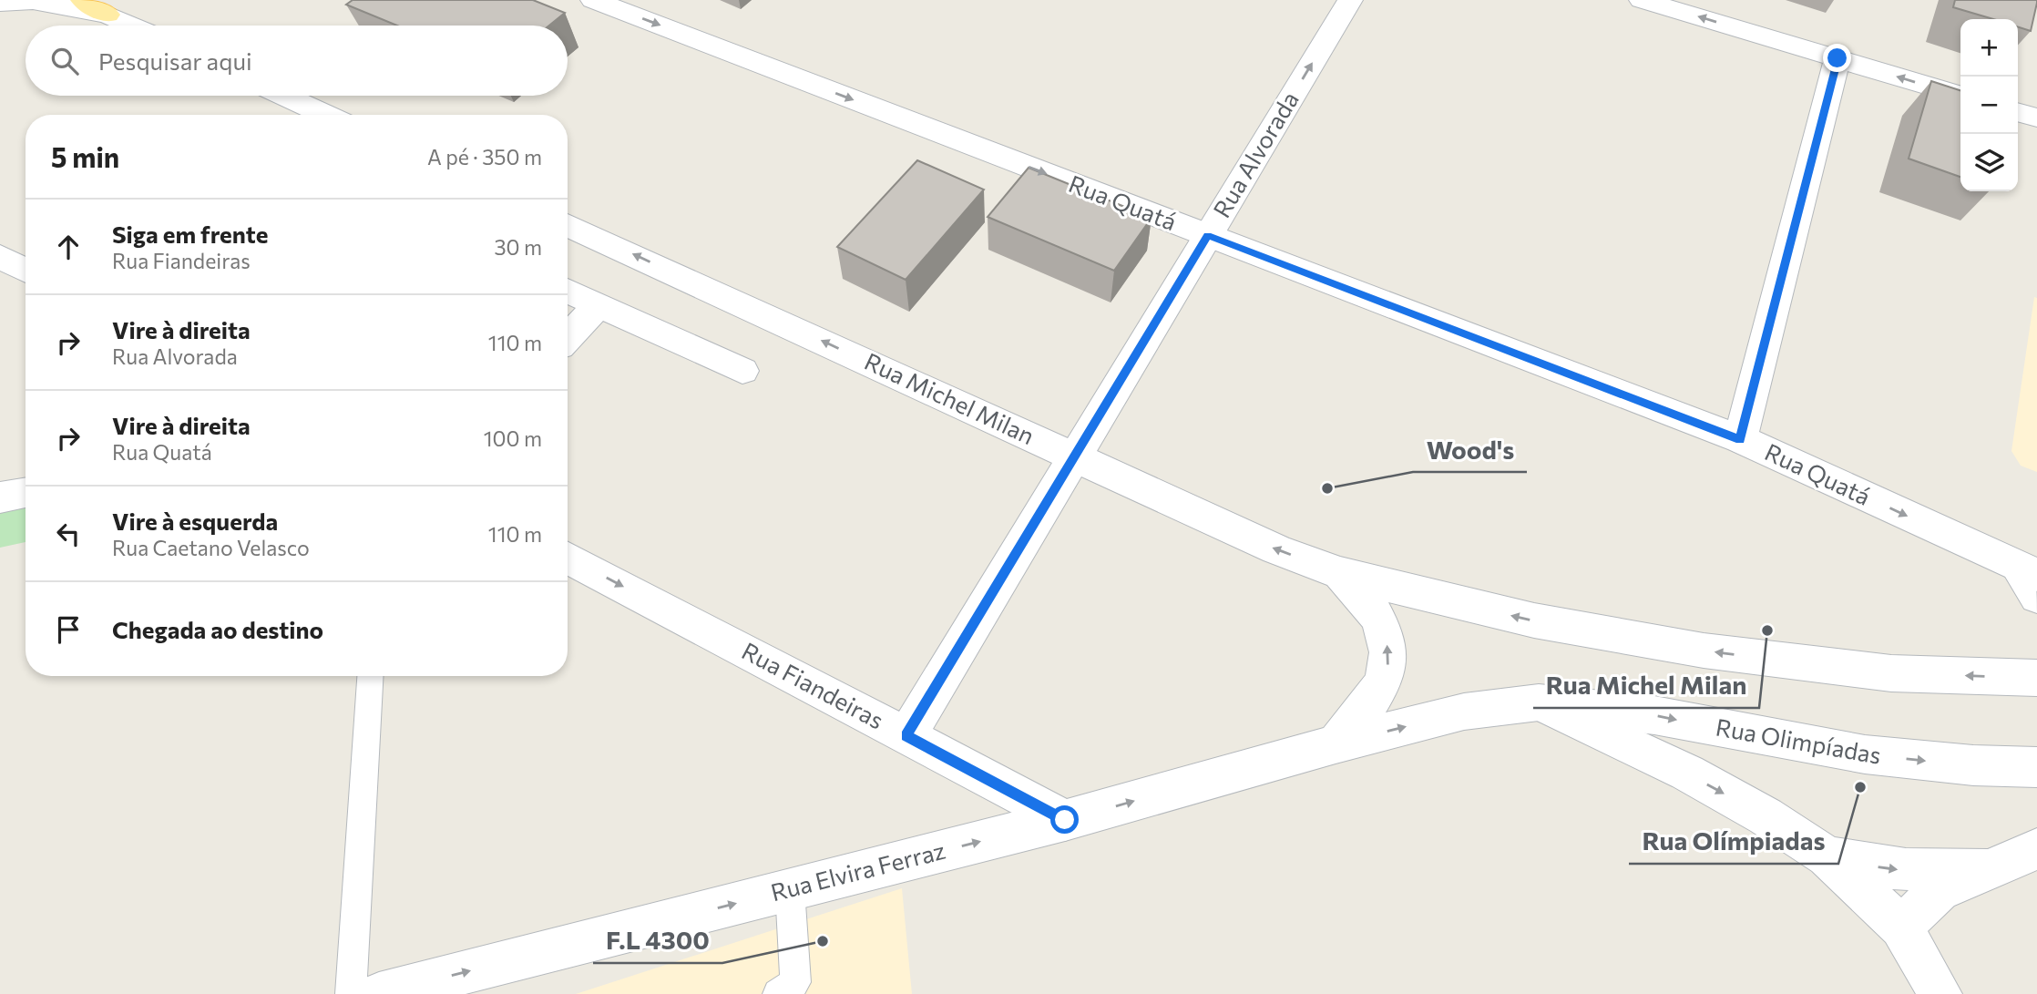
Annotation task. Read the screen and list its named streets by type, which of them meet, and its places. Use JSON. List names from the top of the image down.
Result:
{
  "streets": {
    "street": [
      "Rua Alvorada",
      "Rua Quatá",
      "Rua Michel Milan",
      "Rua Fiandeiras",
      "Rua Olimpíadas",
      "Rua Elvira Ferraz"
    ]
  },
  "crossings": [
    ["Rua Alvorada", "Rua Quatá"],
    ["Rua Alvorada", "Rua Michel Milan"],
    ["Rua Alvorada", "Rua Fiandeiras"],
    ["Rua Fiandeiras", "Rua Elvira Ferraz"],
    ["Rua Olimpíadas", "Rua Elvira Ferraz"]
  ],
  "one_way": ["Rua Michel Milan", "Rua Fiandeiras", "Rua Elvira Ferraz"],
  "places": [
    "Wood's",
    "Rua Michel Milan",
    "Rua Olímpiadas",
    "F.L 4300"
  ],
  "page": {
    "map_buttons": ["+", "−"],
    "search": "Pesquisar aqui",
    "heading": ["5 min", "A pé · 350 m"],
    "list": [
      ["Siga em frente", "Rua Fiandeiras", "30 m"],
      ["Vire à direita", "Rua Alvorada", "110 m"],
      ["Vire à direita", "Rua Quatá", "100 m"],
      ["Vire à esquerda", "Rua Caetano Velasco", "110 m"],
      "Chegada ao destino"
    ]
  }
}
